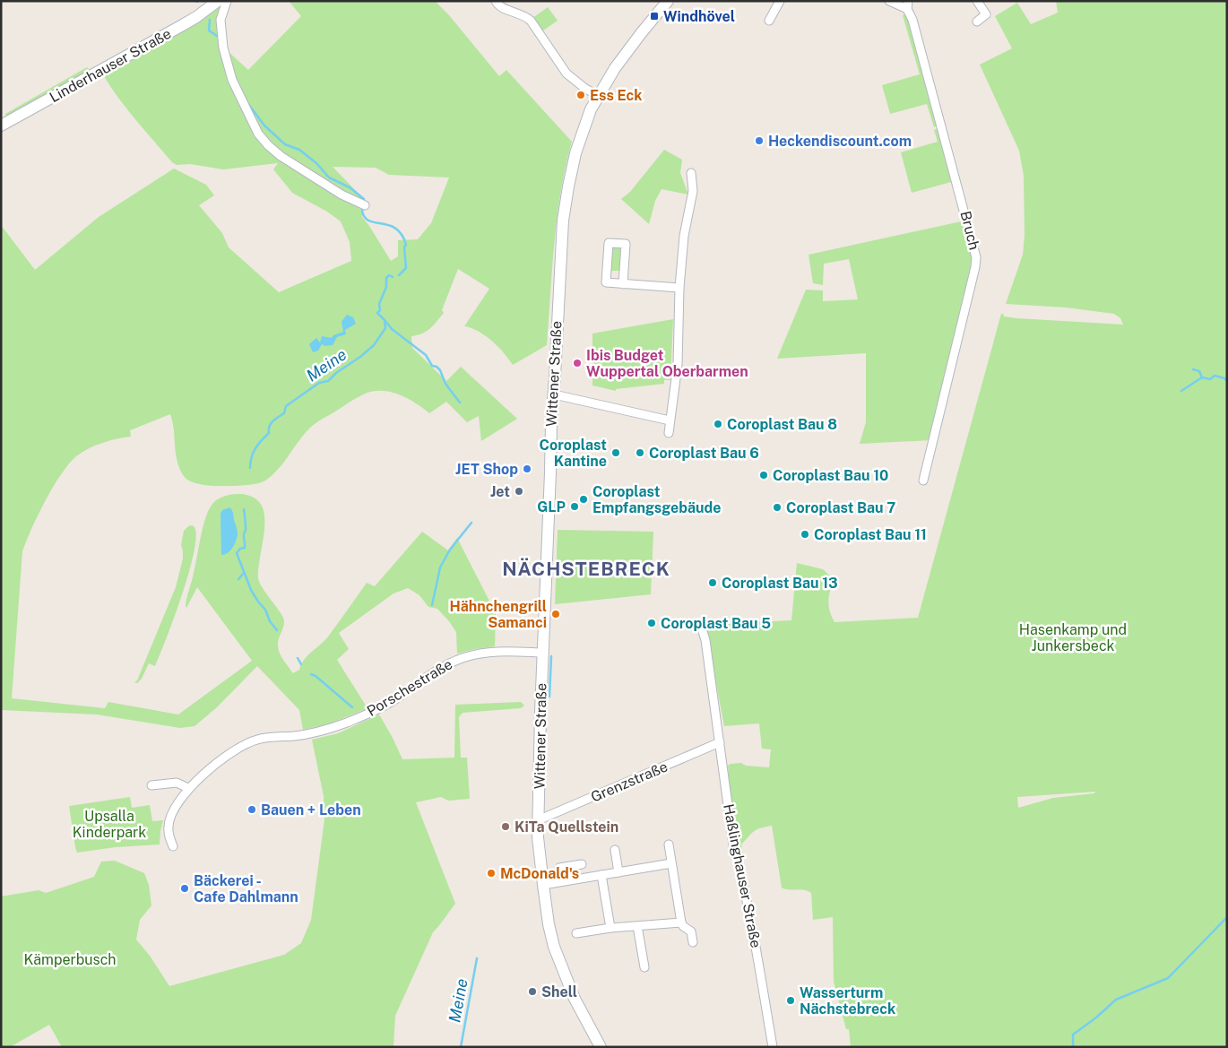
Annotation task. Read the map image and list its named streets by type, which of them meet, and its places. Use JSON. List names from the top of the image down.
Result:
{
  "streets": {
    "main road": ["Linderhauser Straße", "Wittener Straße"],
    "street": [
      "Bruch",
      "Porschestraße",
      "Grenzstraße",
      "Haßlinghauser Straße"
    ]
  },
  "crossings": [
    ["Wittener Straße", "Porschestraße"],
    ["Wittener Straße", "Grenzstraße"],
    ["Grenzstraße", "Haßlinghauser Straße"]
  ],
  "districts": ["NÄCHSTEBRECK"],
  "water": ["Meine"],
  "parks": ["Hasenkamp und Junkersbeck", "Upsalla Kinderpark", "Kämperbusch"],
  "places": {
    "transit": ["Windhövel"],
    "other": [
      "Ess Eck",
      "Heckendiscount.com",
      "Ibis Budget Wuppertal Oberbarmen",
      "Coroplast Bau 8",
      "Coroplast Kantine",
      "Coroplast Bau 6",
      "JET Shop",
      "Coroplast Bau 10",
      "Jet",
      "Coroplast Empfangsgebäude",
      "GLP",
      "Coroplast Bau 7",
      "Coroplast Bau 11",
      "Coroplast Bau 13",
      "Hähnchengrill Samanci",
      "Coroplast Bau 5",
      "Bauen + Leben",
      "KiTa Quellstein",
      "McDonald's",
      "Bäckerei - Cafe Dahlmann",
      "Shell",
      "Wasserturm Nächstebreck"
    ]
  }
}
